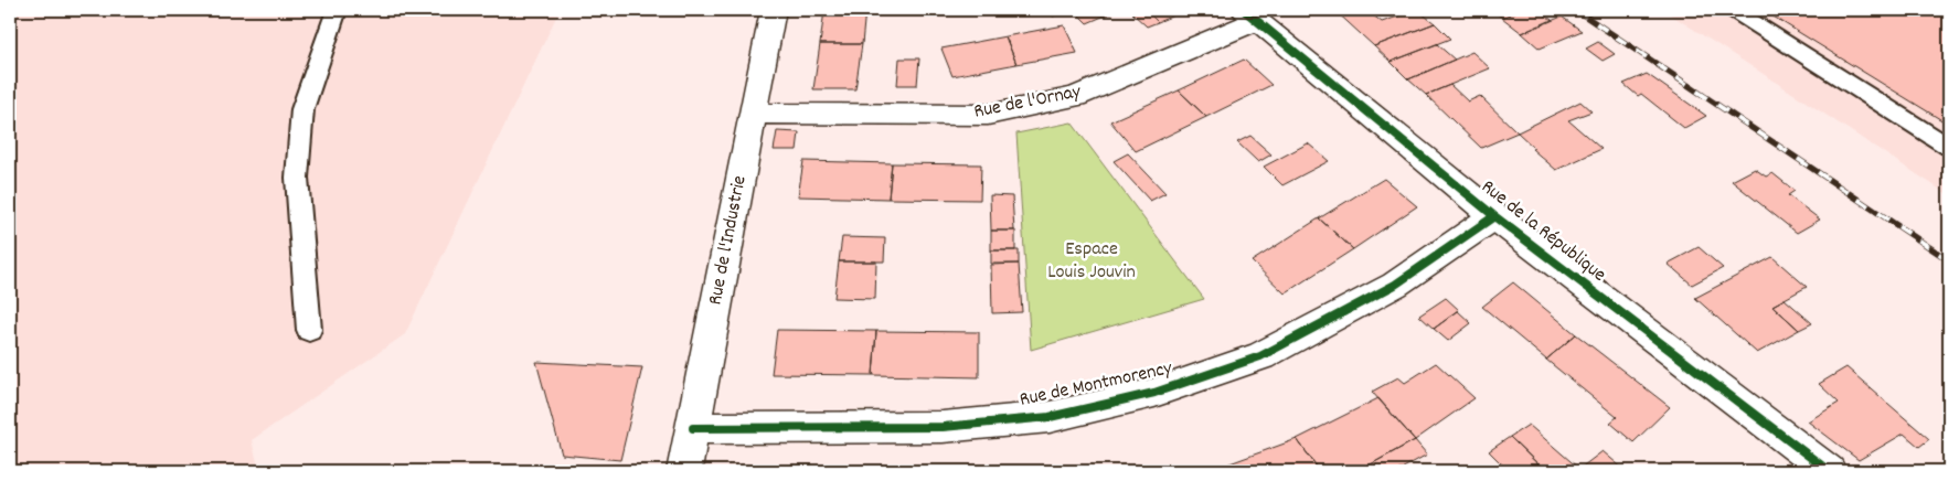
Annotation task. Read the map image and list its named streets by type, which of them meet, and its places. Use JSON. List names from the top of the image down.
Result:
{
  "streets": {
    "street": [
      "Rue de l'Ornay",
      "Rue de la République",
      "Rue de l'Industrie",
      "Rue de Montmorency"
    ]
  },
  "crossings": [
    ["Rue de l'Ornay", "Rue de la République"],
    ["Rue de l'Ornay", "Rue de l'Industrie"],
    ["Rue de la République", "Rue de Montmorency"],
    ["Rue de l'Industrie", "Rue de Montmorency"]
  ],
  "parks": ["Espace Louis Jouvin"]
}
